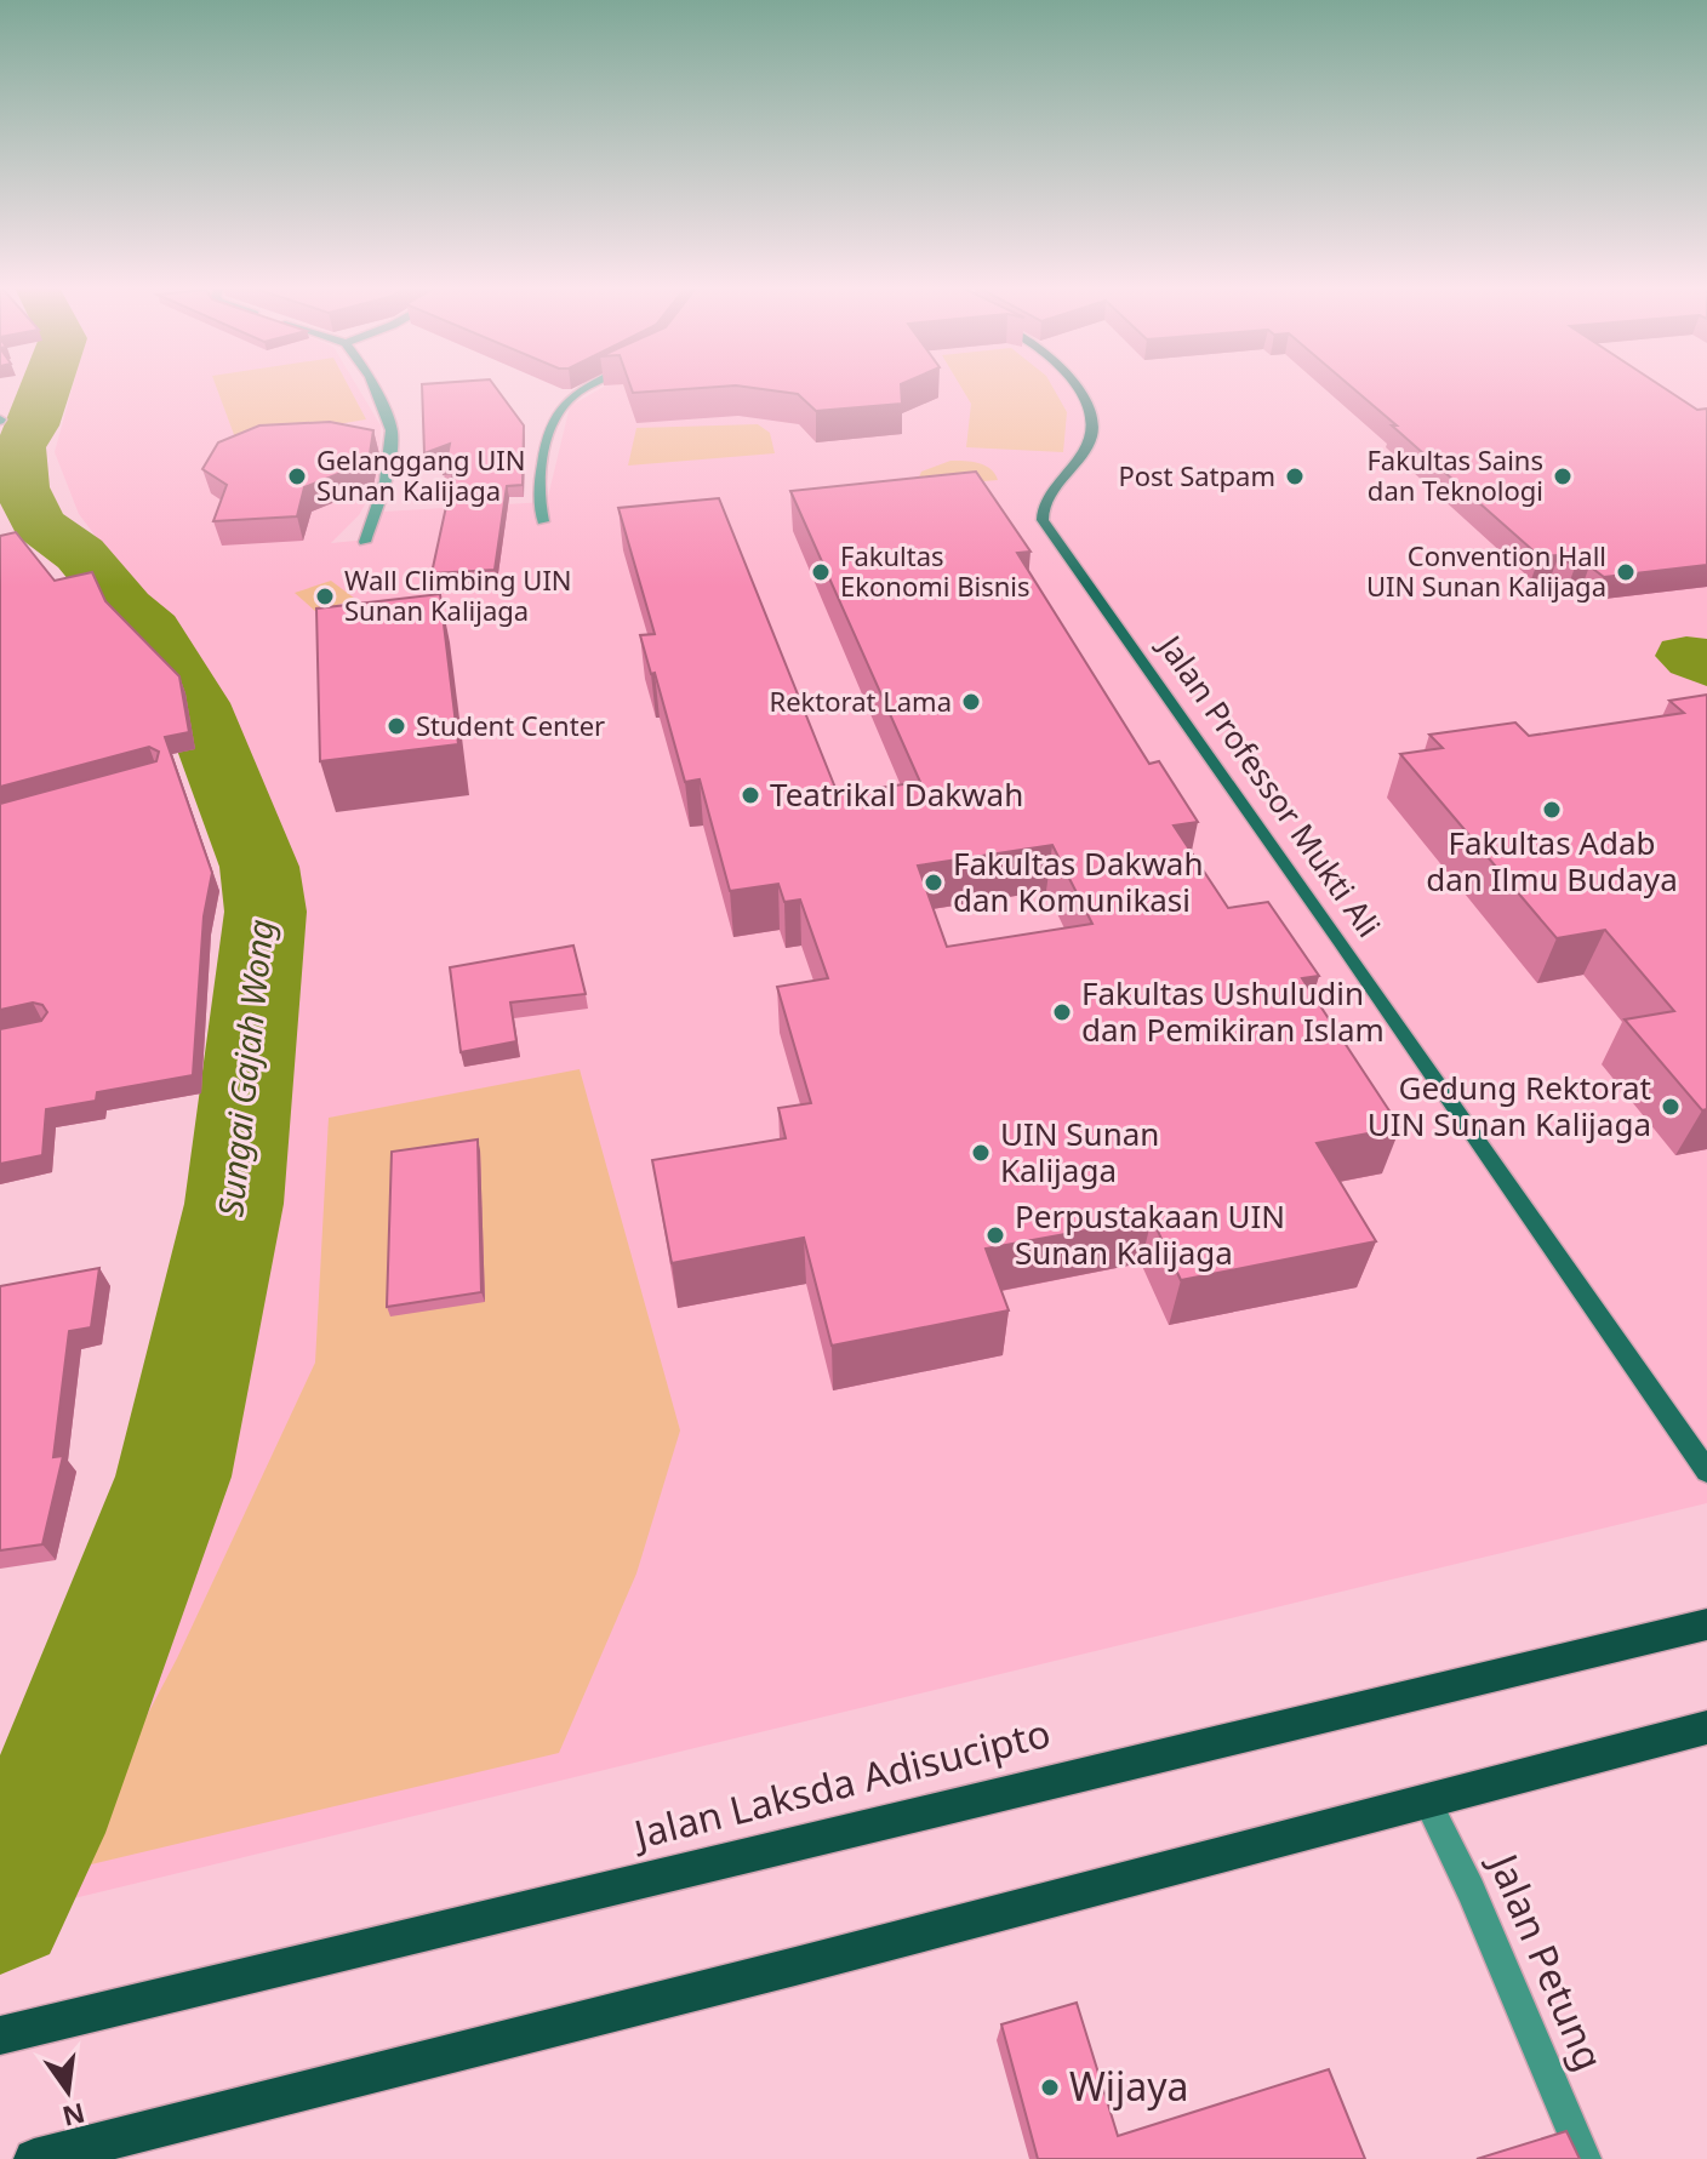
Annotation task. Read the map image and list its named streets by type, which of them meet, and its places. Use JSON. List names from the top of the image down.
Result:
{
  "streets": {
    "main road": ["Jalan Professor Mukti Ali", "Jalan Laksda Adisucipto"],
    "street": ["Jalan Petung"]
  },
  "water": ["Sungai Gajah Wong"],
  "places": [
    "Gelanggang UIN Sunan Kalijaga",
    "Post Satpam",
    "Fakultas Sains dan Teknologi",
    "Fakultas Ekonomi Bisnis",
    "Convention Hall UIN Sunan Kalijaga",
    "Wall Climbing UIN Sunan Kalijaga",
    "Rektorat Lama",
    "Student Center",
    "Teatrikal Dakwah",
    "Fakultas Adab dan Ilmu Budaya",
    "Fakultas Dakwah dan Komunikasi",
    "Fakultas Ushuludin dan Pemikiran Islam",
    "Gedung Rektorat UIN Sunan Kalijaga",
    "UIN Sunan Kalijaga",
    "Perpustakaan UIN Sunan Kalijaga",
    "Wijaya"
  ],
  "north": "bottom"
}
